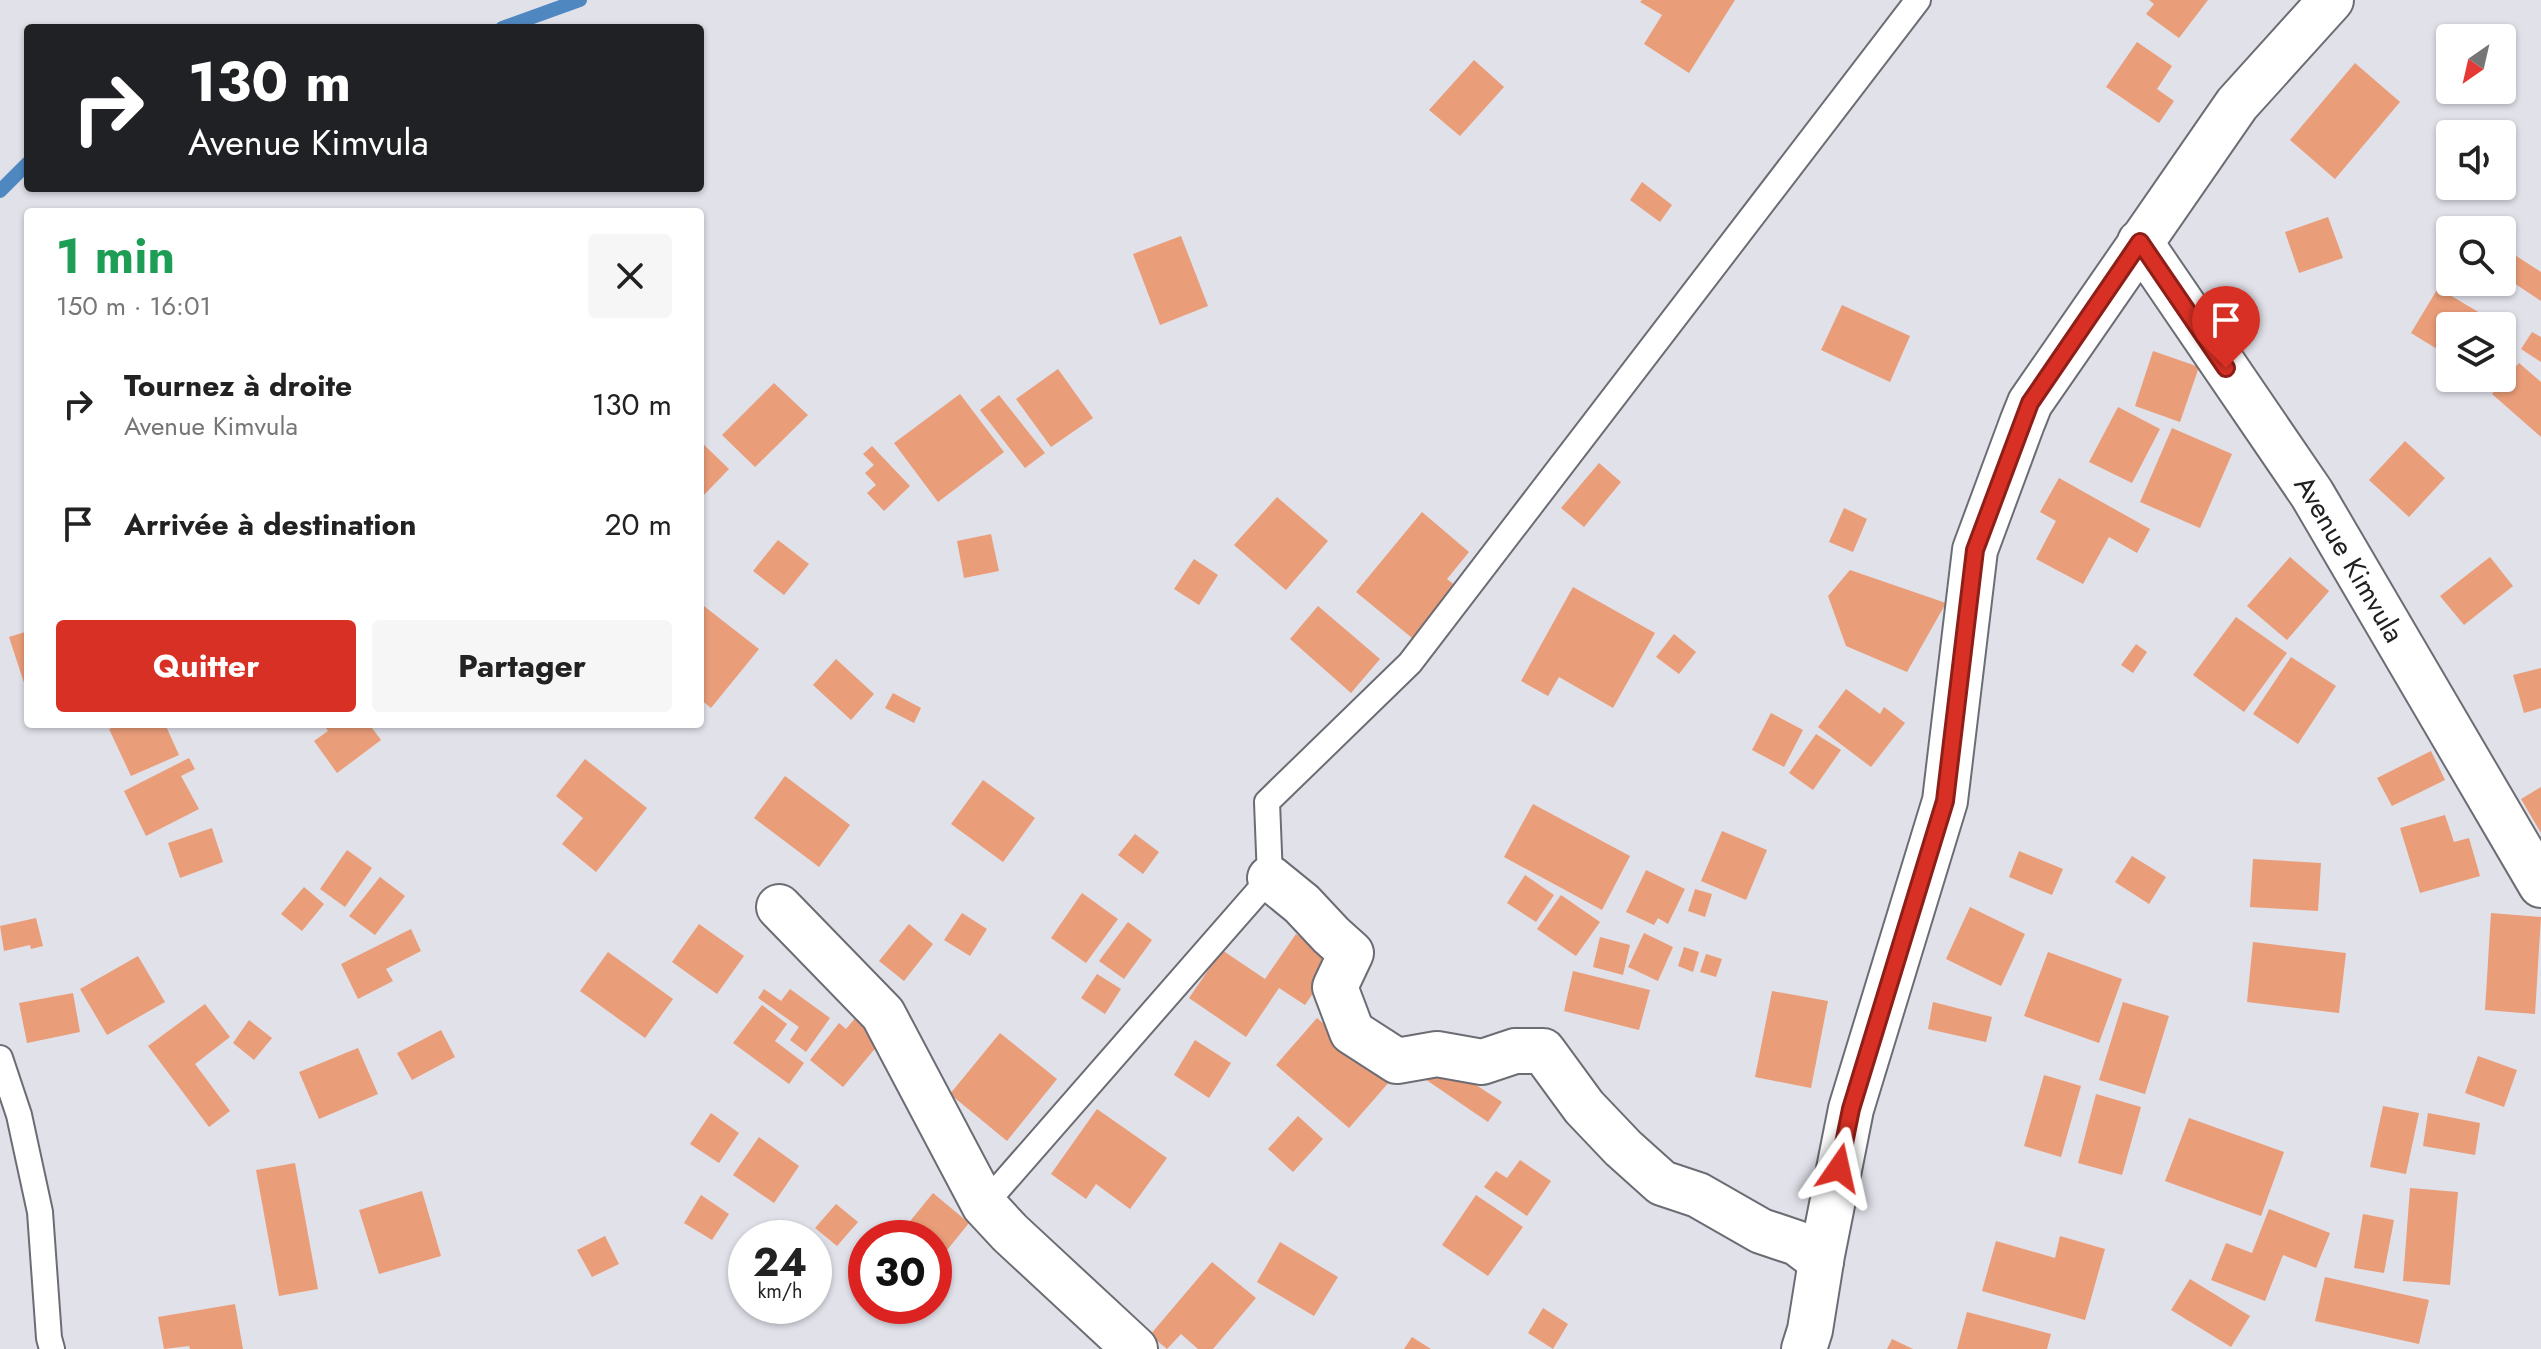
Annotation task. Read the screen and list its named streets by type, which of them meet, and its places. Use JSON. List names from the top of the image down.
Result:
{
  "streets": {
    "street": ["Avenue Kimvula"]
  },
  "north": "bottom left",
  "page": {
    "turn": ["130 m", "Avenue Kimvula"],
    "heading": ["1 min", "150 m · 16:01"],
    "list": [
      {
        "name": "Tournez à droite",
        "note": "Avenue Kimvula",
        "value": "130 m"
      },
      {
        "name": "Arrivée à destination",
        "value": "20 m"
      }
    ],
    "buttons": ["Quitter", "Partager"],
    "speed": "24 km/h",
    "limit": "30"
  }
}
